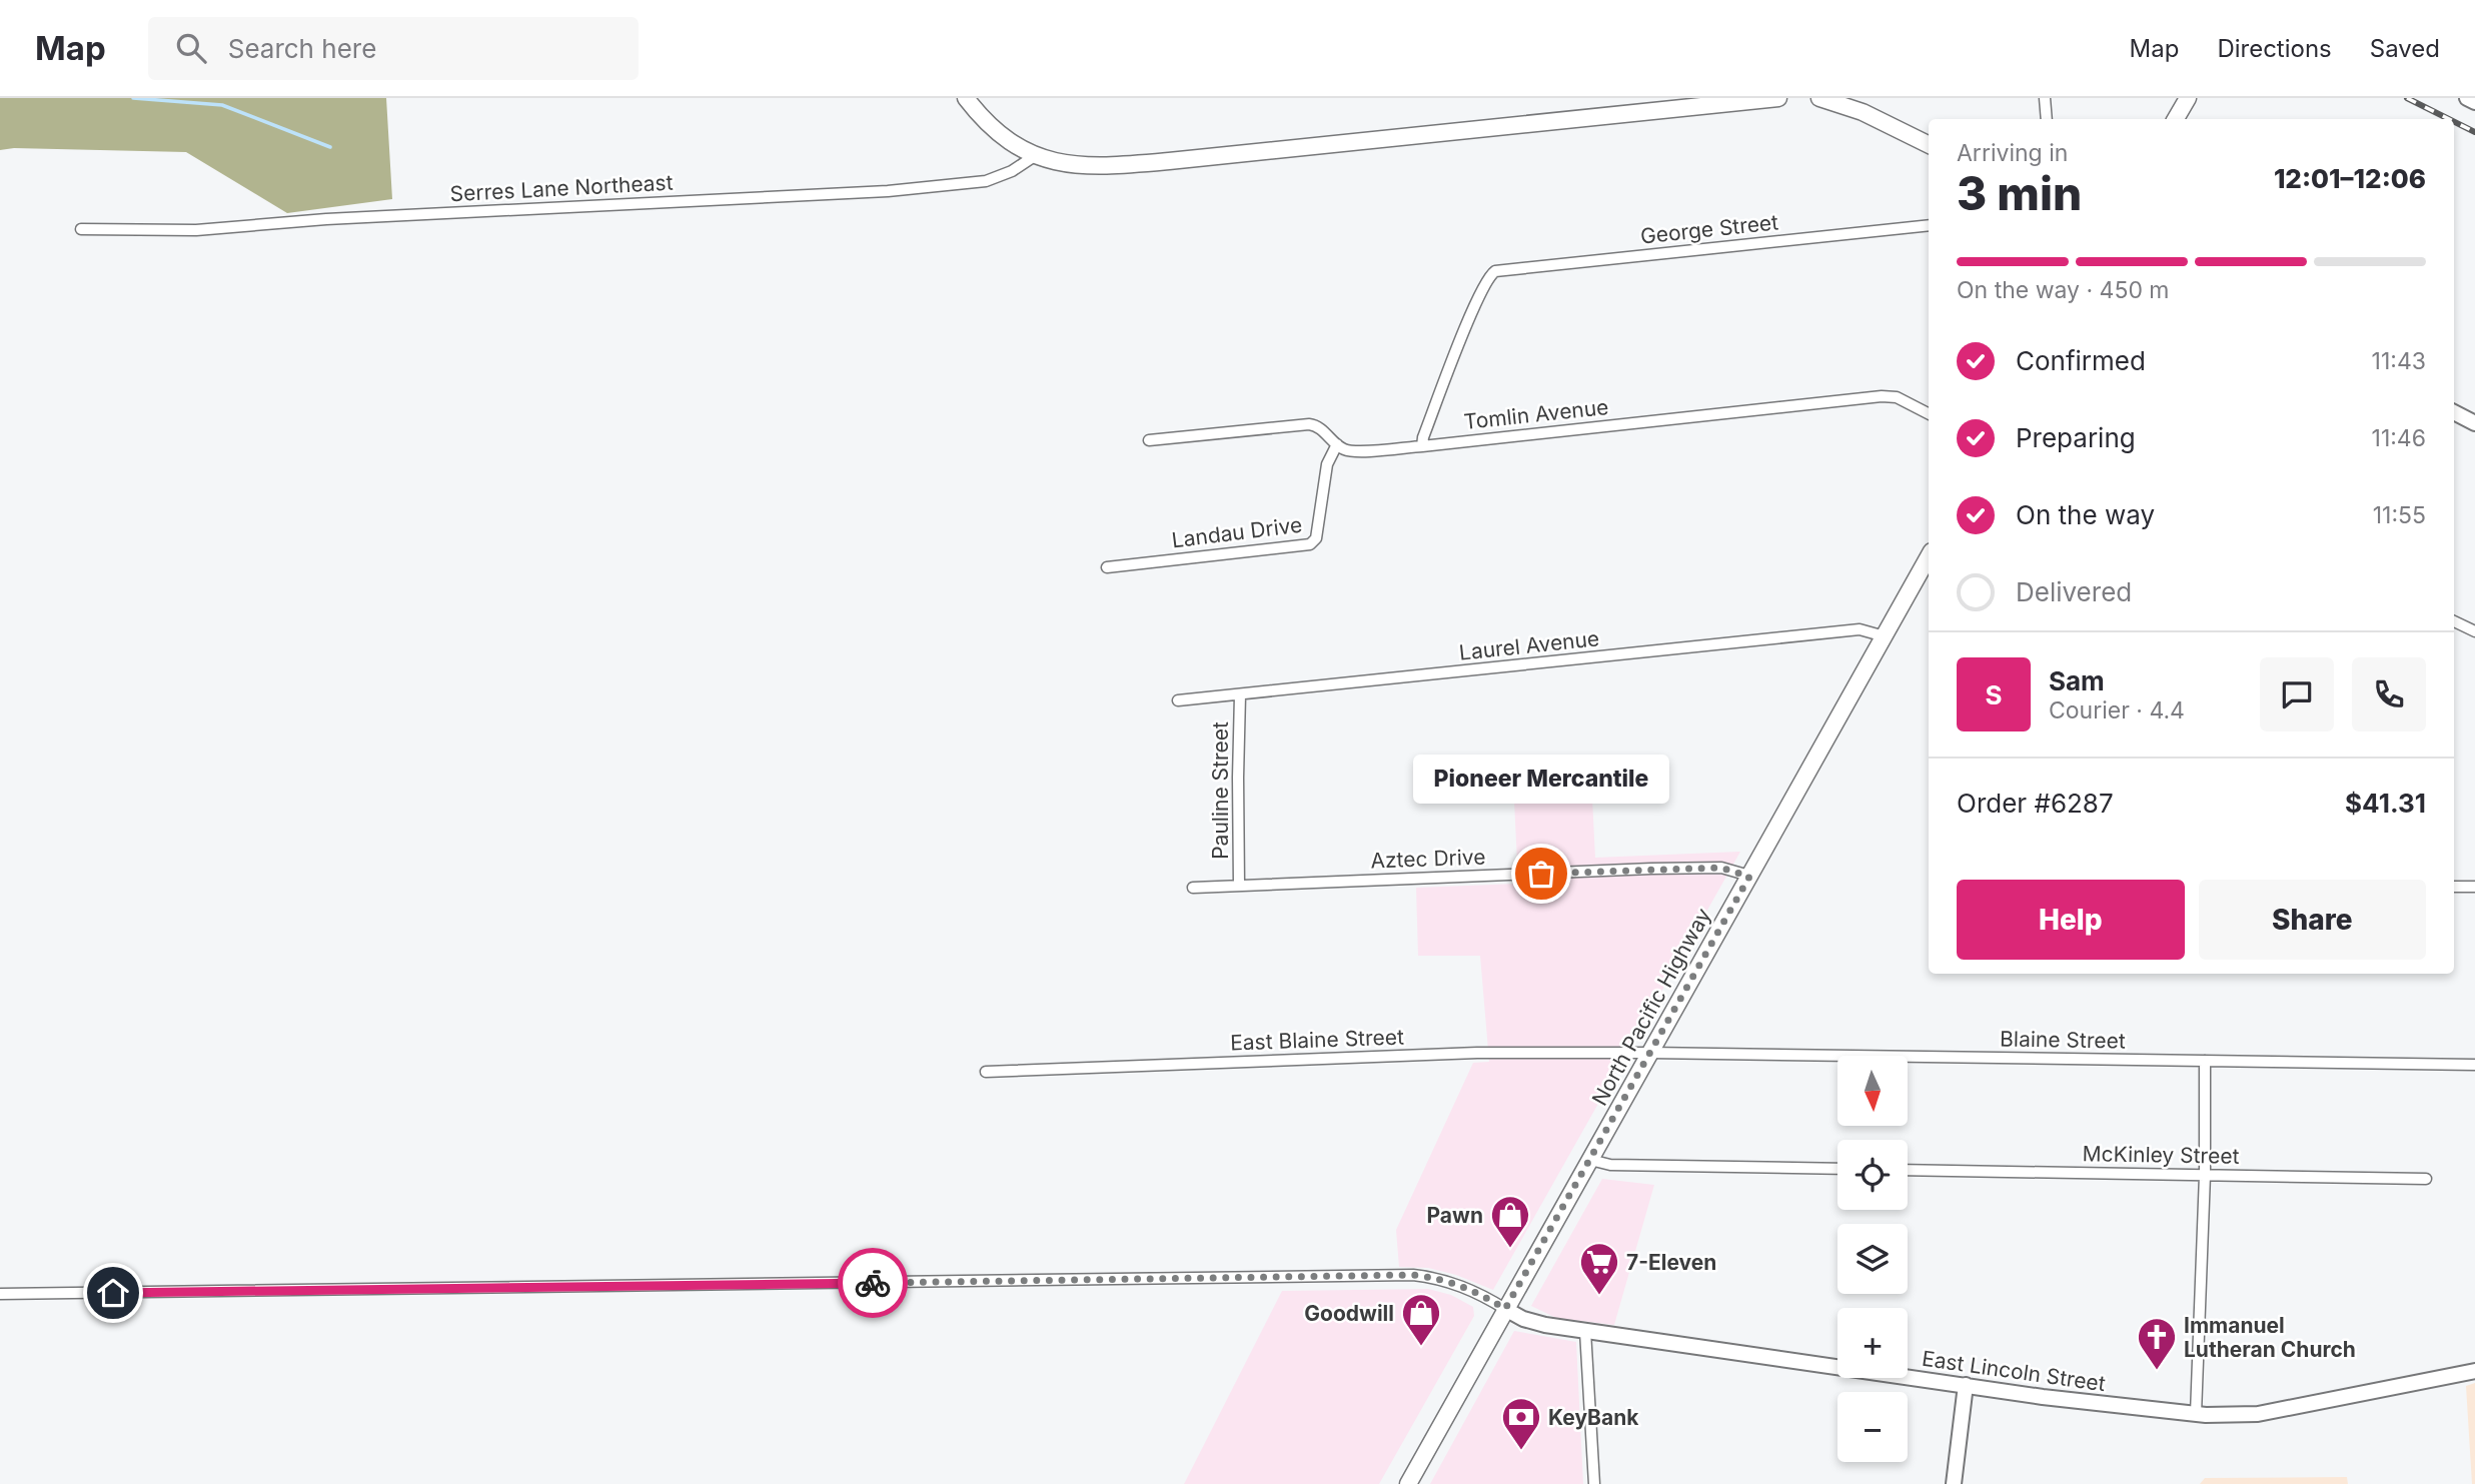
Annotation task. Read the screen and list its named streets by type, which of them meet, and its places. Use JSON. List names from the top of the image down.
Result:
{
  "streets": {
    "main road": ["North Pacific Highway"],
    "street": [
      "Serres Lane Northeast",
      "George Street",
      "Tomlin Avenue",
      "Landau Drive",
      "Laurel Avenue",
      "Pauline Street",
      "Aztec Drive",
      "East Blaine Street",
      "Blaine Street",
      "McKinley Street",
      "East Lincoln Street"
    ]
  },
  "crossings": [
    ["George Street", "Tomlin Avenue"],
    ["Tomlin Avenue", "Landau Drive"],
    ["Laurel Avenue", "Pauline Street"],
    ["Laurel Avenue", "North Pacific Highway"],
    ["Pauline Street", "Aztec Drive"],
    ["Aztec Drive", "North Pacific Highway"],
    ["North Pacific Highway", "East Blaine Street"],
    ["North Pacific Highway", "Blaine Street"],
    ["North Pacific Highway", "East Lincoln Street"],
    ["East Blaine Street", "Blaine Street"]
  ],
  "places": {
    "other": ["Pioneer Mercantile"],
    "shop": ["Pawn", "Goodwill"],
    "supermarket": ["7-Eleven"],
    "church": ["Immanuel Lutheran Church"],
    "bank": ["KeyBank"]
  },
  "north": "bottom",
  "page": {
    "header": "Map",
    "search": "Search here",
    "nav": ["Map", "Directions", "Saved"],
    "heading": ["3 min", "Arriving in", "12:01–12:06"],
    "panel": [
      "Sam",
      "Courier · 4.4",
      "Order #6287",
      "$41.31"
    ],
    "bar": "On the way · 450 m",
    "list": [
      ["Confirmed", "11:43"],
      ["Preparing", "11:46"],
      ["On the way", "11:55"],
      "Delivered"
    ],
    "round": "S",
    "bubble": "Pioneer Mercantile",
    "buttons": ["Help", "Share"],
    "map_buttons": ["+", "−"]
  }
}
